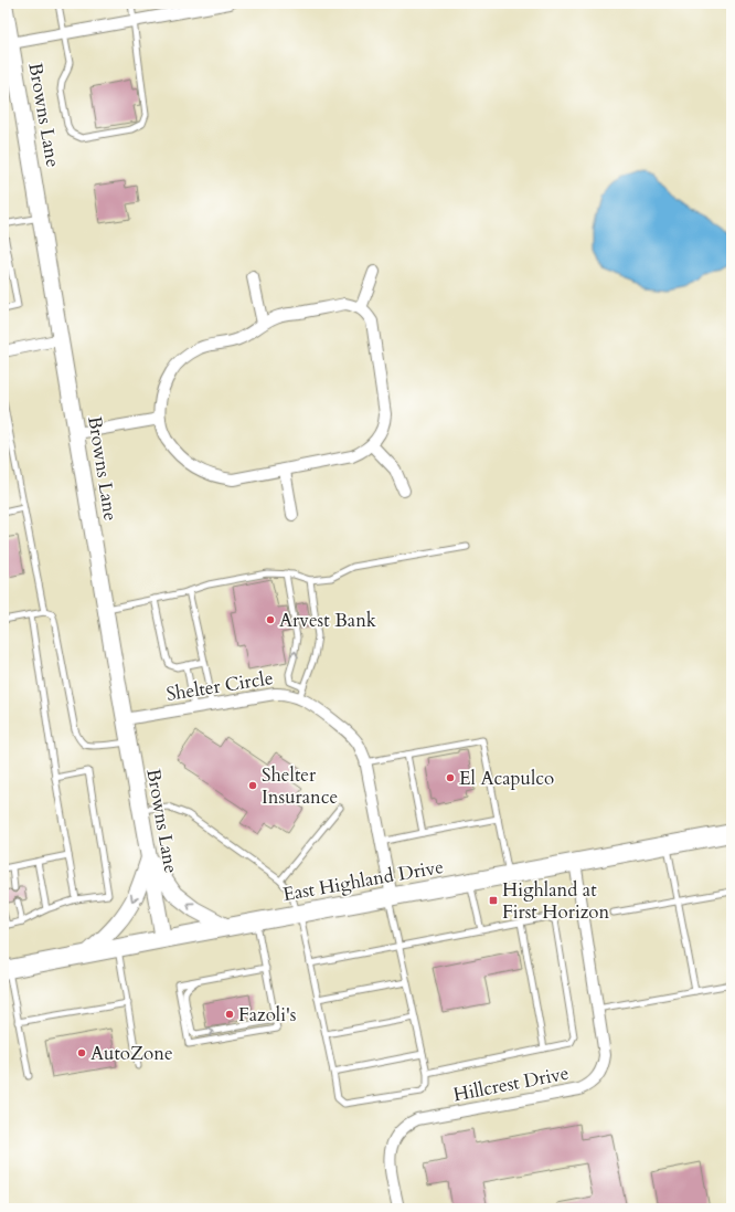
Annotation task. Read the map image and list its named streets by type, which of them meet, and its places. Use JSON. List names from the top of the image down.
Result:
{
  "streets": {
    "main road": ["East Highland Drive"],
    "street": ["Browns Lane", "Shelter Circle", "Hillcrest Drive"]
  },
  "crossings": [
    ["Browns Lane", "Shelter Circle"],
    ["Browns Lane", "East Highland Drive"],
    ["Shelter Circle", "East Highland Drive"],
    ["East Highland Drive", "Hillcrest Drive"]
  ],
  "places": {
    "other": [
      "Arvest Bank",
      "El Acapulco",
      "Shelter Insurance",
      "Fazoli's",
      "AutoZone"
    ],
    "transit": ["Highland at First Horizon"]
  }
}
